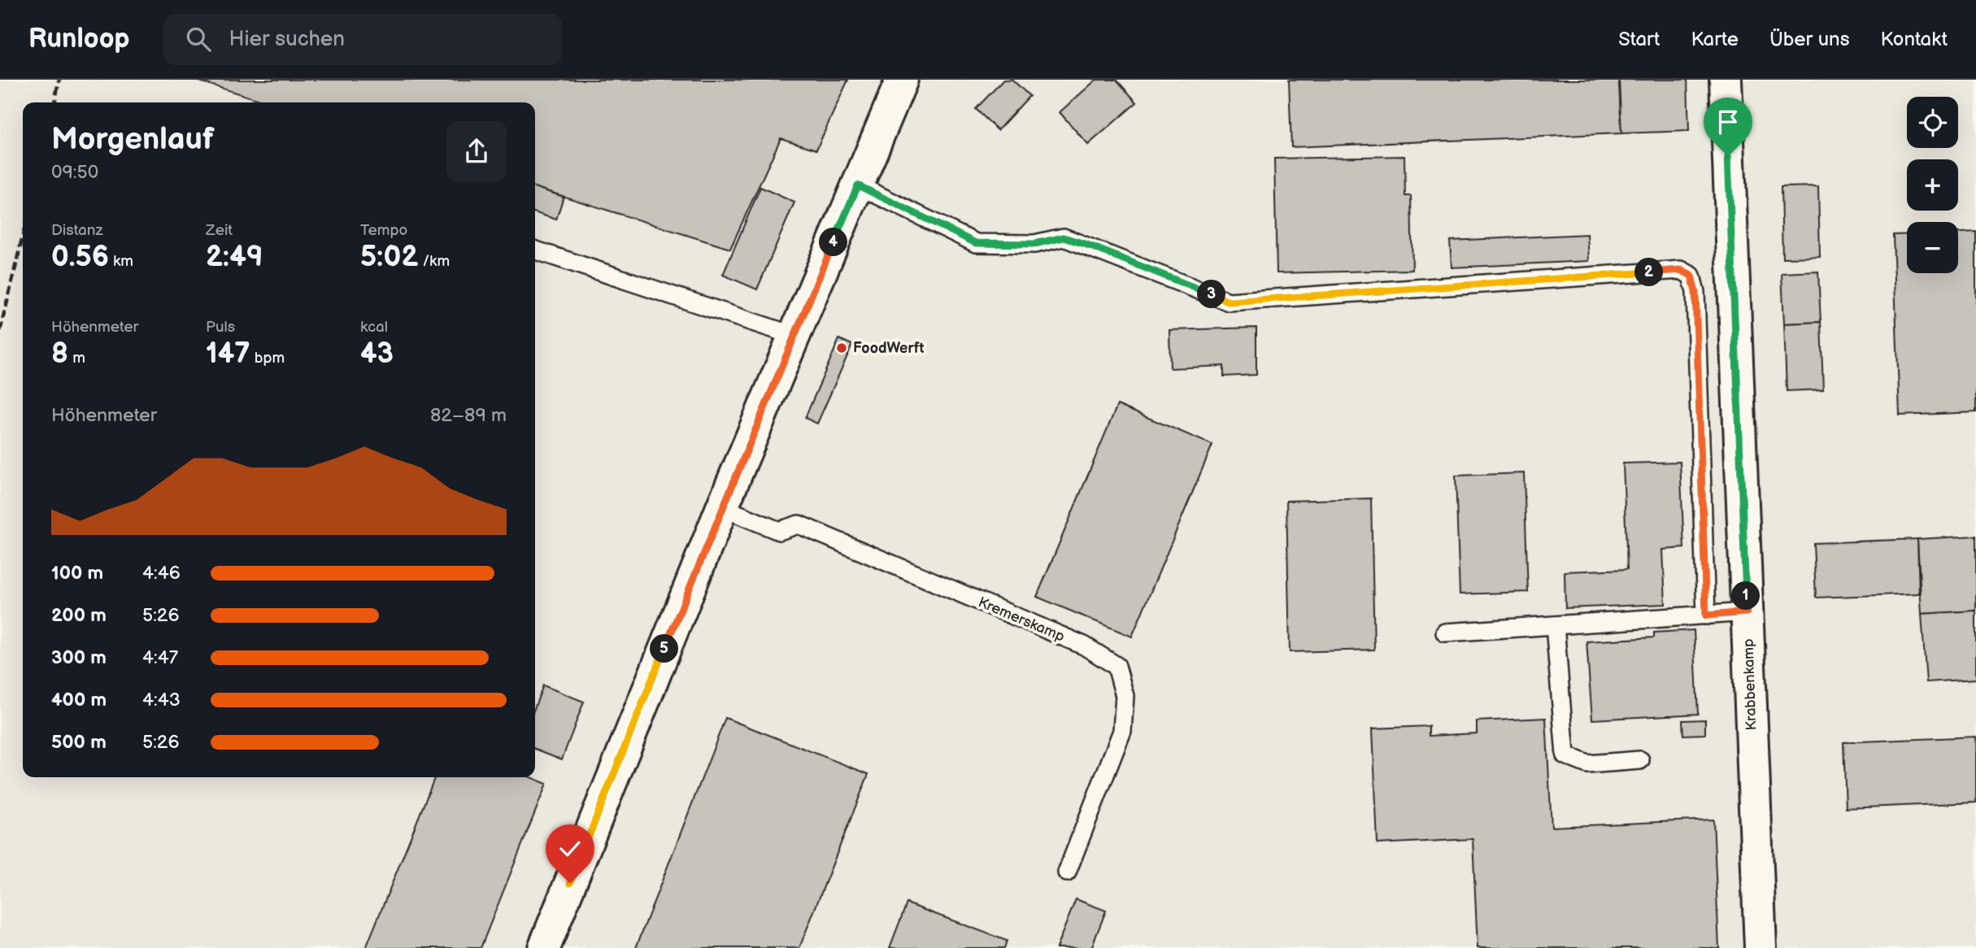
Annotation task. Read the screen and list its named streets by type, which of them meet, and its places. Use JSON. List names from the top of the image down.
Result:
{
  "streets": {
    "street": ["Krabbenkamp"],
    "lane": ["Kremerskamp"]
  },
  "places": ["FoodWerft"],
  "page": {
    "header": "Runloop",
    "search": "Hier suchen",
    "nav": [
      "Start",
      "Karte",
      "Über uns",
      "Kontakt"
    ],
    "map_buttons": ["+", "−"],
    "heading": ["Morgenlauf", "09:50"],
    "stats": [
      ["Distanz", "0.56 km"],
      ["Zeit", "2:49"],
      ["Tempo", "5:02 /km"],
      ["Höhenmeter", "8 m"],
      ["Puls", "147 bpm"],
      ["kcal", "43"]
    ],
    "pins": [
      "4",
      "2",
      "3",
      "1",
      "5"
    ],
    "chart": ["Höhenmeter", "82–89 m"],
    "list": [
      {
        "name": "100 m",
        "note": "4:46"
      },
      {
        "name": "200 m",
        "note": "5:26"
      },
      {
        "name": "300 m",
        "note": "4:47"
      },
      {
        "name": "400 m",
        "note": "4:43"
      },
      {
        "name": "500 m",
        "note": "5:26"
      }
    ]
  }
}
